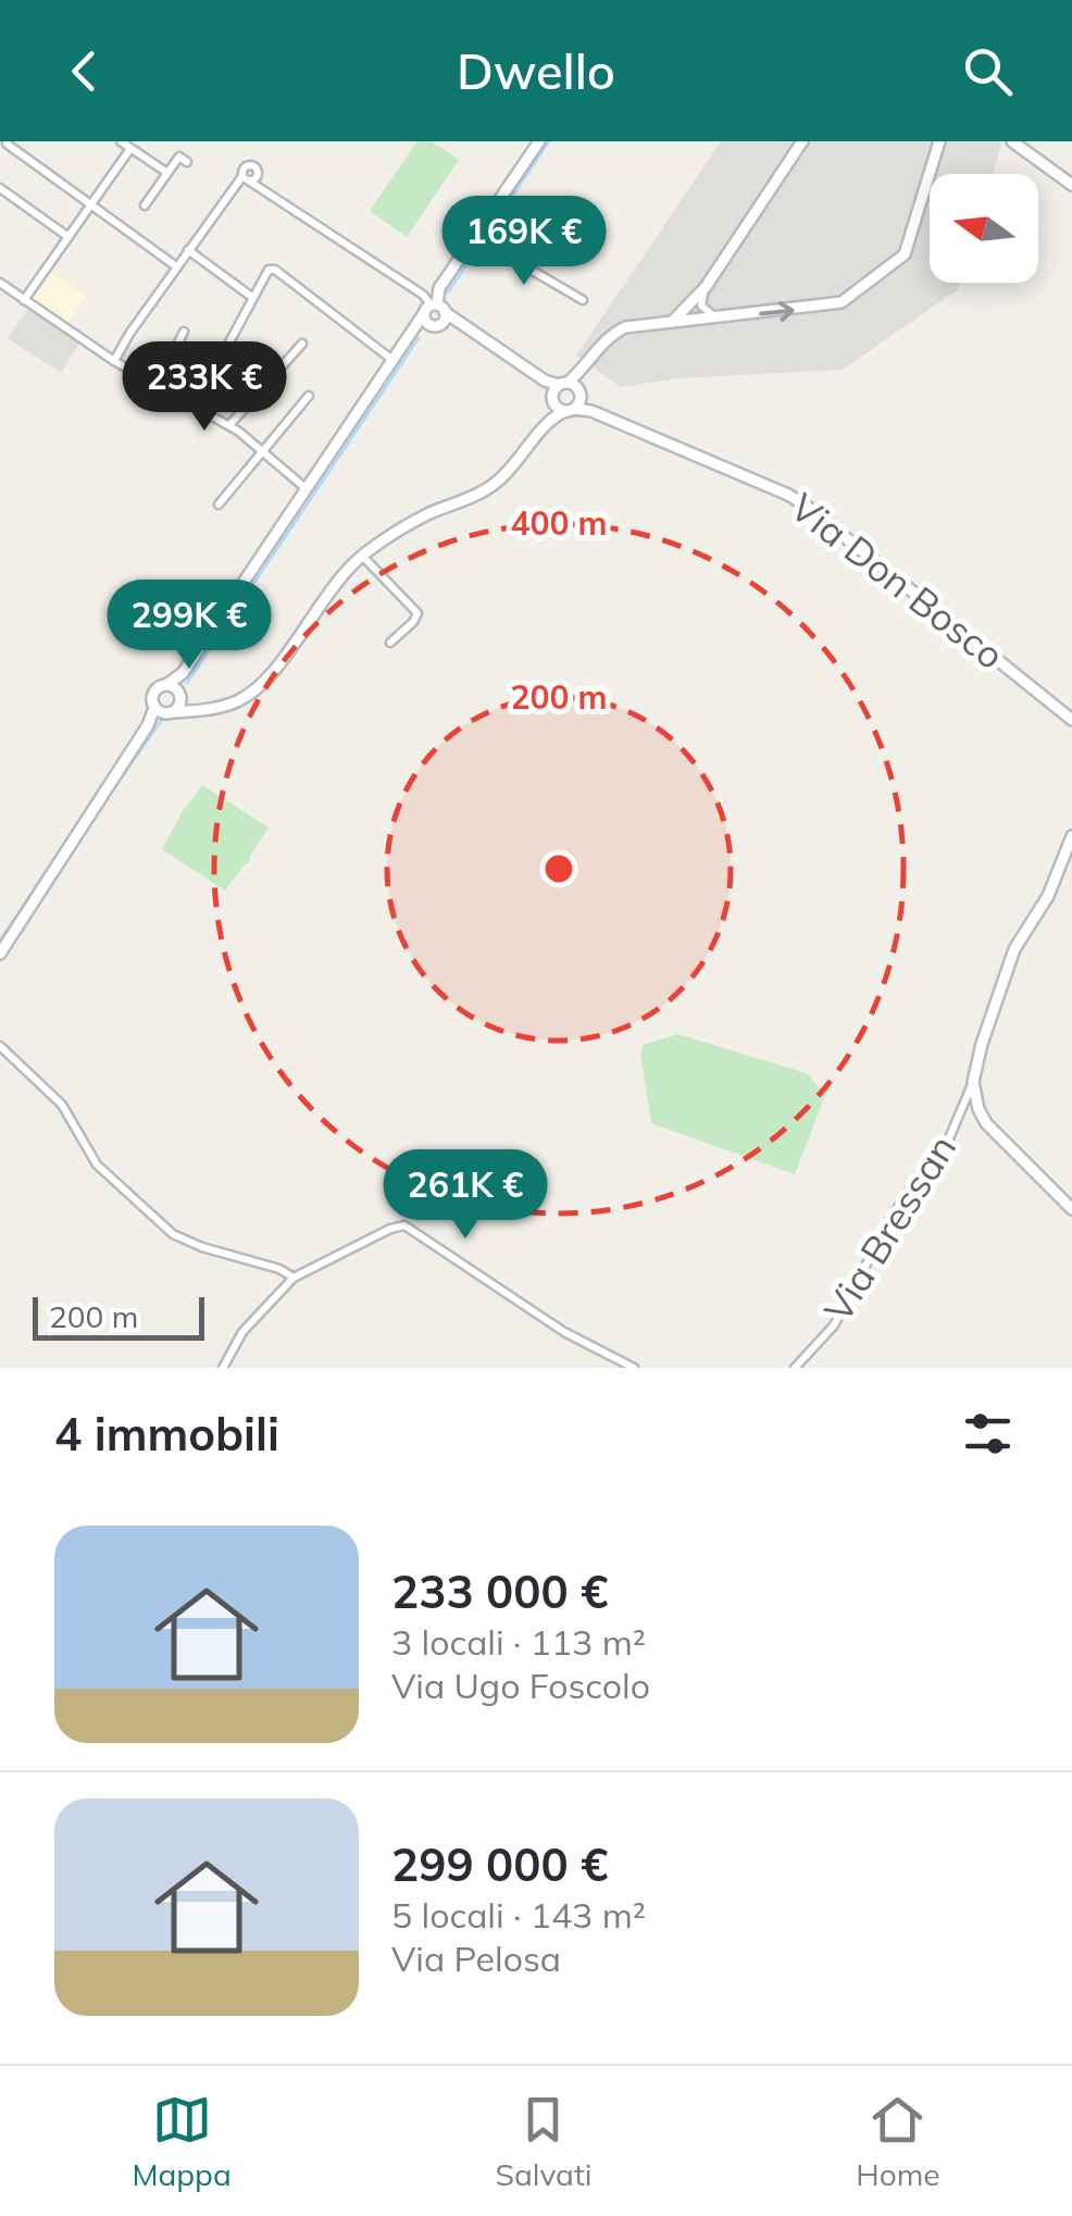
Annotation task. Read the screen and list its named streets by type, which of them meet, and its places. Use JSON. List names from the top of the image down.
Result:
{
  "streets": {
    "main road": ["Via Don Bosco"],
    "street": ["Via Bressan"]
  },
  "scale_bar": "200 m",
  "north": "left",
  "page": {
    "header": "Dwello",
    "price": [
      "169K €",
      "233K €",
      "299K €",
      "261K €"
    ],
    "scale": "200 m",
    "heading": "4 immobili",
    "list": [
      {
        "name": "233 000 €",
        "note": "3 locali · 113 m² · Via Ugo Foscolo"
      },
      {
        "name": "299 000 €",
        "note": "5 locali · 143 m² · Via Pelosa"
      }
    ],
    "tabs": ["Mappa", "Salvati", "Home"]
  },
  "rings": ["400 m", "200 m"]
}
